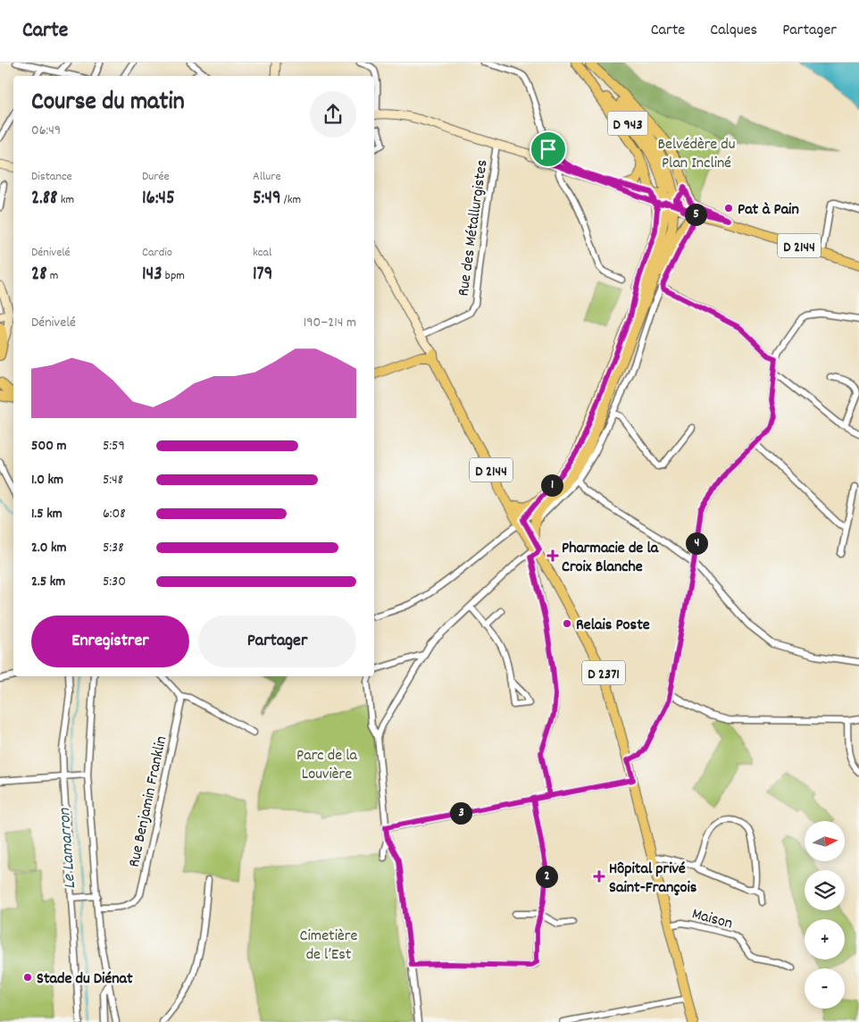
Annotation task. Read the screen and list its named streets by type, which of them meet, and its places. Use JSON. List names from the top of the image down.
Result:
{
  "streets": {
    "main road": ["D 943", "D 2144", "D 2371"],
    "street": ["Rue des Métallurgistes", "Rue Benjamin Franklin", "Maison"]
  },
  "crossings": [
    ["D 943", "D 2144"],
    ["D 2144", "D 2371"],
    ["D 2371", "Maison"]
  ],
  "water": ["Le Lamarron"],
  "parks": ["Belvédère du Plan Incliné", "Parc de la Louvière", "Cimetière de l’Est"],
  "places": {
    "other": ["Pat à Pain", "Relais Poste", "Stade du Diénat"],
    "health": ["Pharmacie de la Croix Blanche", "Hôpital privé Saint-François"]
  },
  "north": "right",
  "page": {
    "header": "Carte",
    "nav": ["Carte", "Calques", "Partager"],
    "heading": ["Course du matin", "06:49"],
    "stats": [
      ["Distance", "2.88 km"],
      ["Durée", "16:45"],
      ["Allure", "5:49 /km"],
      ["Dénivelé", "28 m"],
      ["Cardio", "143 bpm"],
      ["kcal", "179"]
    ],
    "pins": [
      "5",
      "1",
      "4",
      "3",
      "2"
    ],
    "chart": ["Dénivelé", "190–214 m"],
    "list": [
      {
        "name": "500 m",
        "note": "5:59"
      },
      {
        "name": "1.0 km",
        "note": "5:48"
      },
      {
        "name": "1.5 km",
        "note": "6:08"
      },
      {
        "name": "2.0 km",
        "note": "5:38"
      },
      {
        "name": "2.5 km",
        "note": "5:30"
      }
    ],
    "buttons": ["Enregistrer", "Partager"],
    "map_buttons": ["+", "−"]
  }
}
